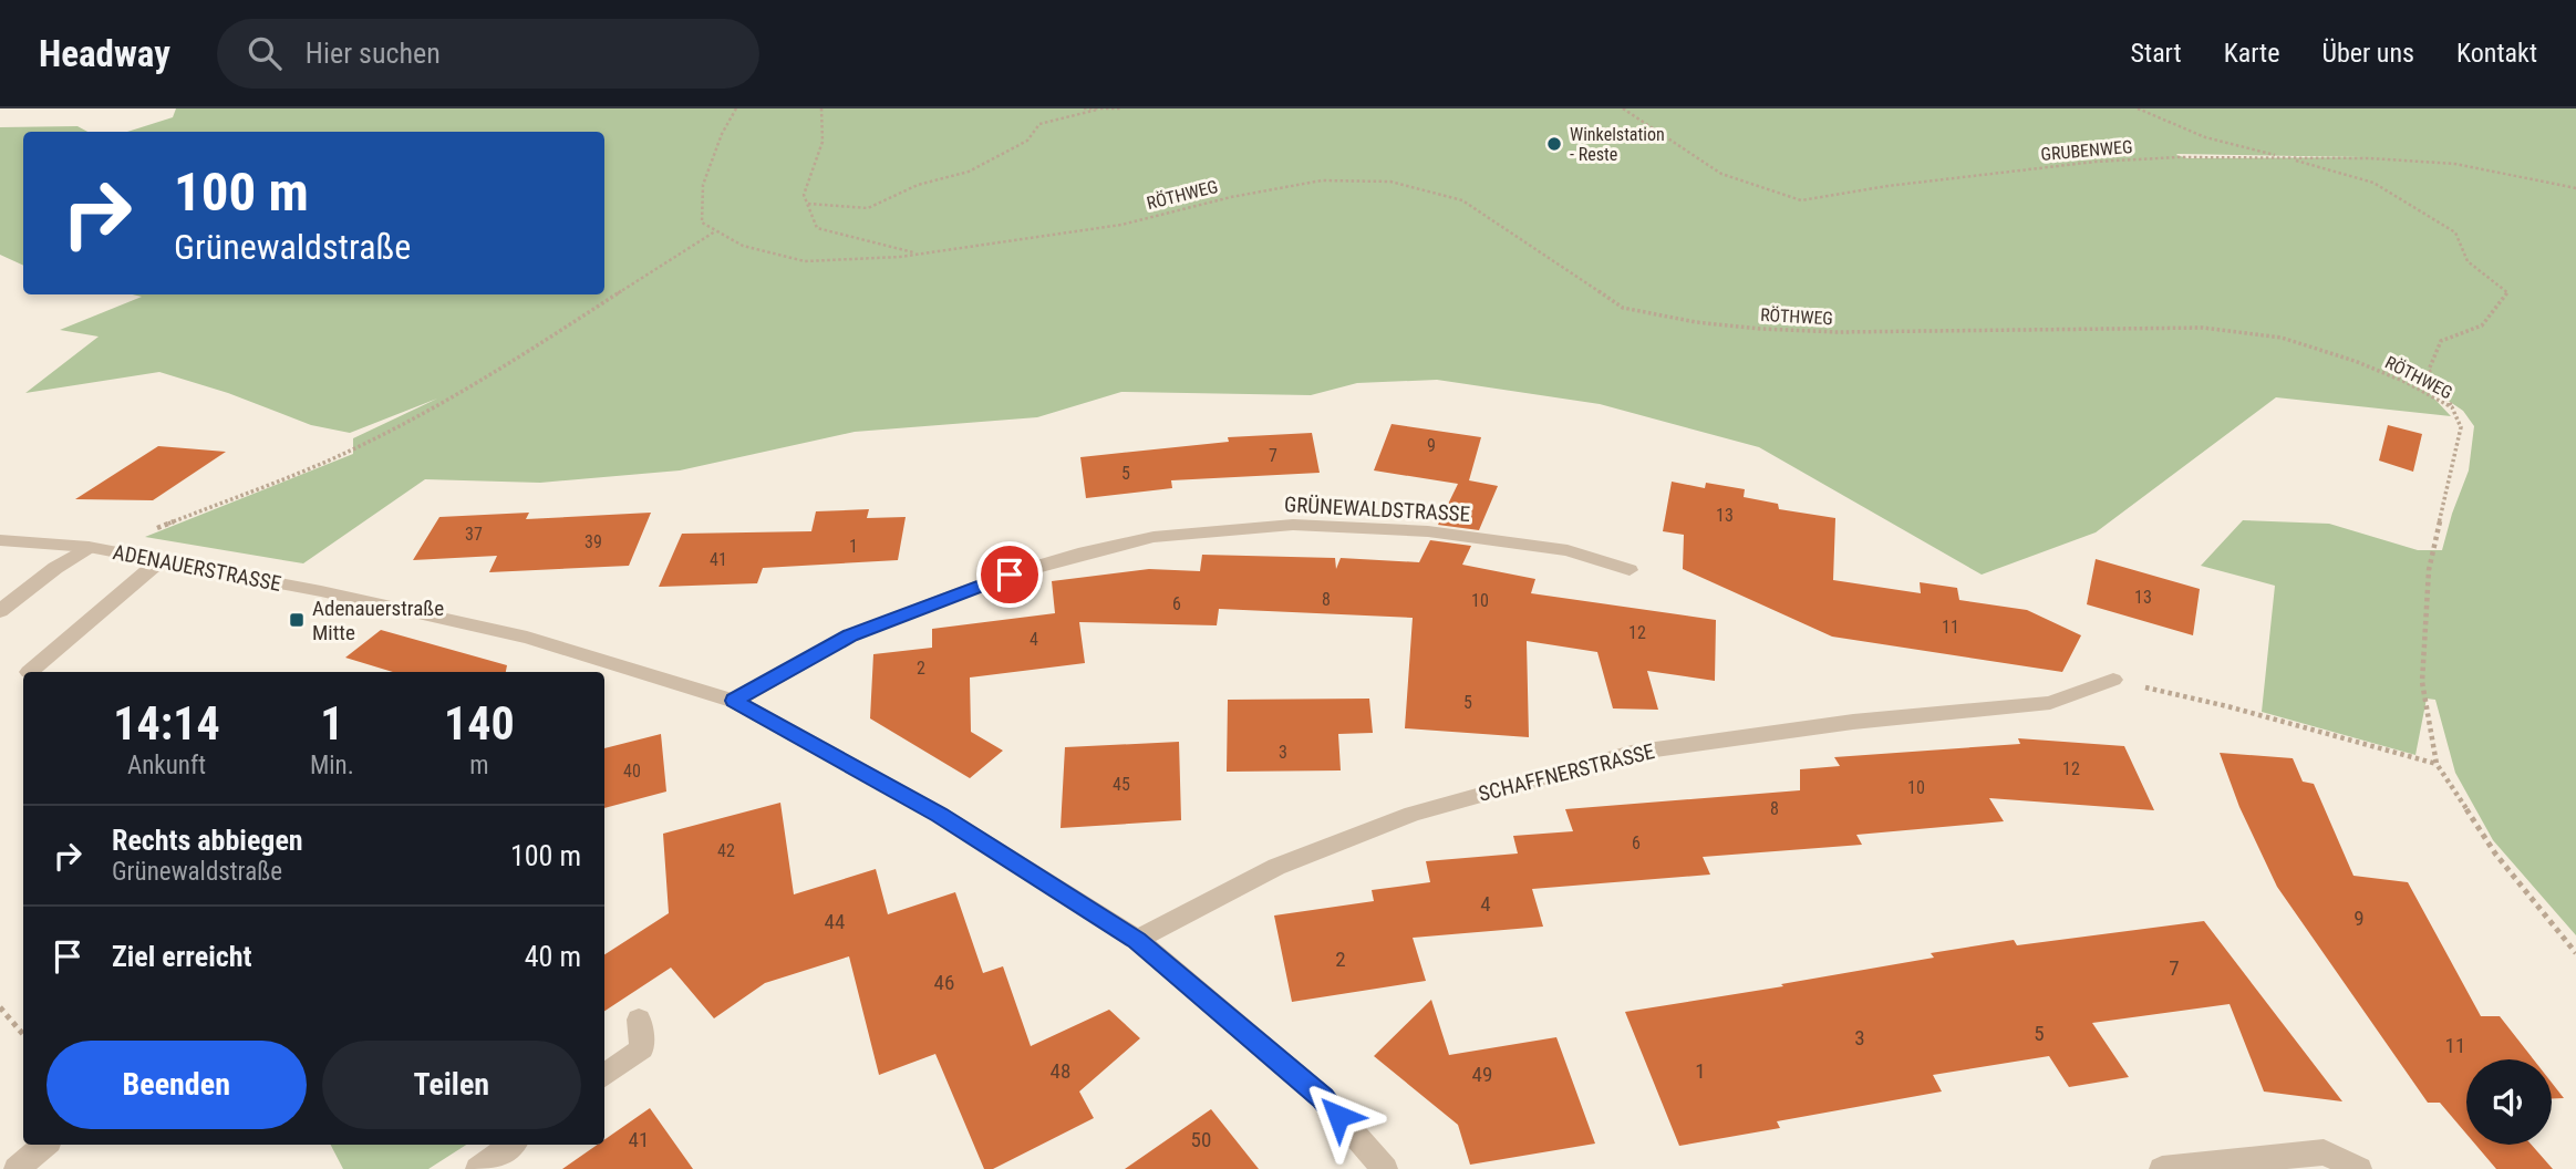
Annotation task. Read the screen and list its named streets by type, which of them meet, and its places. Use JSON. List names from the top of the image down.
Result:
{
  "streets": {
    "street": ["GRÜNEWALDSTRASSE", "ADENAUERSTRASSE", "SCHAFFNERSTRASSE"],
    "path": ["GRUBENWEG", "RÖTHWEG"]
  },
  "crossings": [
    ["GRÜNEWALDSTRASSE", "ADENAUERSTRASSE"],
    ["ADENAUERSTRASSE", "SCHAFFNERSTRASSE"]
  ],
  "places": {
    "other": ["Winkelstation - Reste"],
    "transit": ["Adenauerstraße Mitte"]
  },
  "house_numbers": [
    "9",
    "7",
    "5",
    "13",
    "37",
    "39",
    "1",
    "41",
    "13",
    "8",
    "10",
    "6",
    "11",
    "12",
    "4",
    "2",
    "5",
    "3",
    "12",
    "40",
    "45",
    "10",
    "8",
    "6",
    "42",
    "4",
    "9",
    "44",
    "2",
    "7",
    "46",
    "5",
    "3",
    "11",
    "48",
    "1",
    "49",
    "41",
    "50"
  ],
  "page": {
    "header": "Headway",
    "search": "Hier suchen",
    "nav": [
      "Start",
      "Karte",
      "Über uns",
      "Kontakt"
    ],
    "turn": ["100 m", "Grünewaldstraße"],
    "eta": [
      "14:14",
      "Ankunft",
      "1",
      "Min.",
      "140",
      "m"
    ],
    "list": [
      {
        "name": "Rechts abbiegen",
        "note": "Grünewaldstraße",
        "value": "100 m"
      },
      {
        "name": "Ziel erreicht",
        "value": "40 m"
      }
    ],
    "buttons": ["Beenden", "Teilen"]
  }
}
